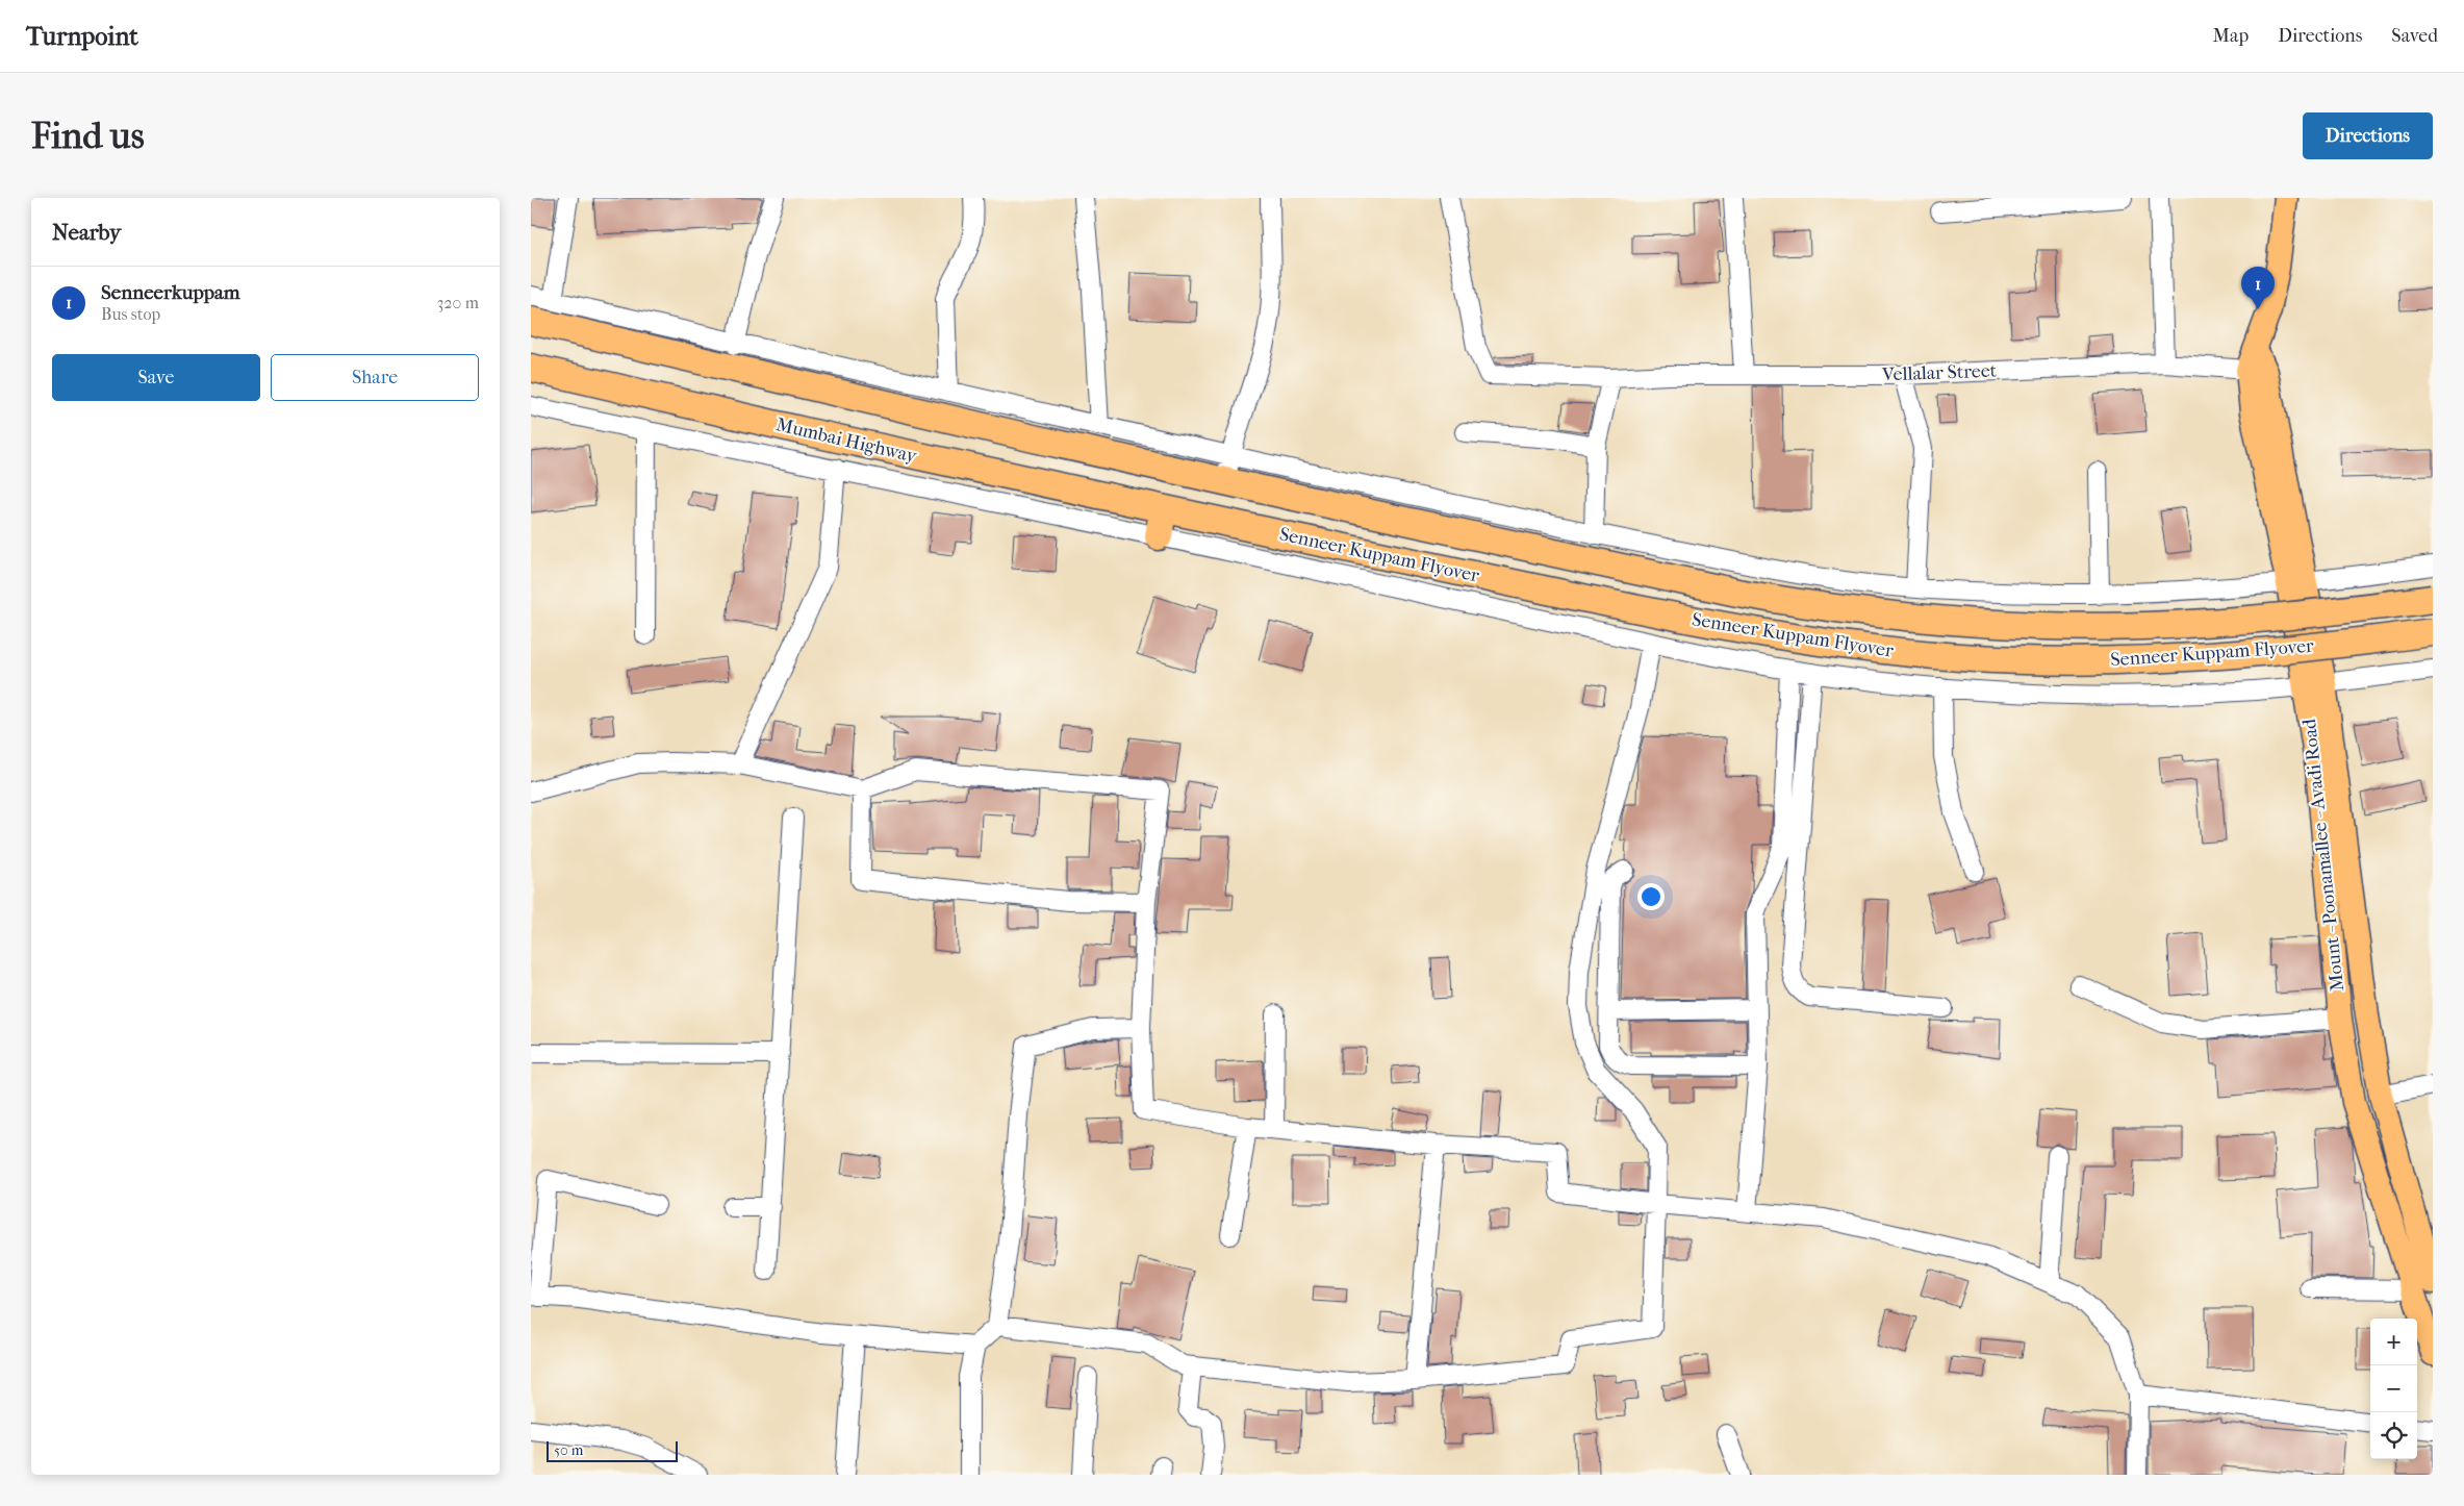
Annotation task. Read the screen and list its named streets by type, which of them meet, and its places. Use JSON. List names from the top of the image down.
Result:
{
  "streets": {
    "highway": ["Mumbai Highway", "Senneer Kuppam Flyover"],
    "main road": ["Mount - Poonamallee - Avadi Road"],
    "street": ["Vellalar Street"]
  },
  "crossings": [
    ["Vellalar Street", "Mount - Poonamallee - Avadi Road"],
    ["Mumbai Highway", "Senneer Kuppam Flyover"]
  ],
  "scale_bar": "50 m",
  "page": {
    "header": "Turnpoint",
    "nav": ["Map", "Directions", "Saved"],
    "buttons": [
      "Directions",
      ["Save", "Share"]
    ],
    "title": "Find us",
    "heading": "Nearby",
    "list": [
      {
        "mark": "1",
        "name": "Senneerkuppam",
        "note": "Bus stop",
        "value": "320 m"
      }
    ],
    "pins": "1",
    "map_buttons": ["+", "−"],
    "scale": "50 m"
  }
}
